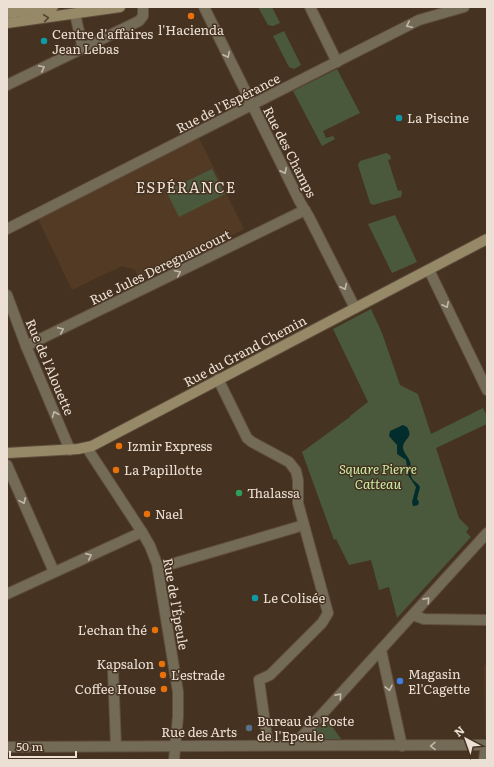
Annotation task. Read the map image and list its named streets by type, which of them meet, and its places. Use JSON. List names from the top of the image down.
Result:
{
  "streets": {
    "main road": ["Rue du Grand Chemin"],
    "street": [
      "Rue de l'Espérance",
      "Rue des Champs",
      "Rue Jules Deregnaucourt",
      "Rue de l'Alouette",
      "Rue de l'Épeule",
      "Rue des Arts"
    ]
  },
  "crossings": [
    ["Rue de l'Espérance", "Rue des Champs"],
    ["Rue des Champs", "Rue Jules Deregnaucourt"],
    ["Rue des Champs", "Rue du Grand Chemin"],
    ["Rue Jules Deregnaucourt", "Rue de l'Alouette"],
    ["Rue du Grand Chemin", "Rue de l'Alouette"],
    ["Rue du Grand Chemin", "Rue de l'Épeule"],
    ["Rue de l'Épeule", "Rue des Arts"]
  ],
  "one_way": ["Rue des Champs", "Rue Jules Deregnaucourt", "Rue de l'Alouette"],
  "districts": ["ESPÉRANCE"],
  "parks": ["Square Pierre Catteau"],
  "places": [
    "l'Hacienda",
    "Centre d'affaires Jean Lebas",
    "La Piscine",
    "Izmir Express",
    "La Papillotte",
    "Thalassa",
    "Nael",
    "Le Colisée",
    "L'echan thé",
    "Kapsalon",
    "L'estrade",
    "Magasin El'Cagette",
    "Coffee House",
    "Bureau de Poste de l'Epeule"
  ],
  "scale_bar": "50 m",
  "north": "top left"
}
